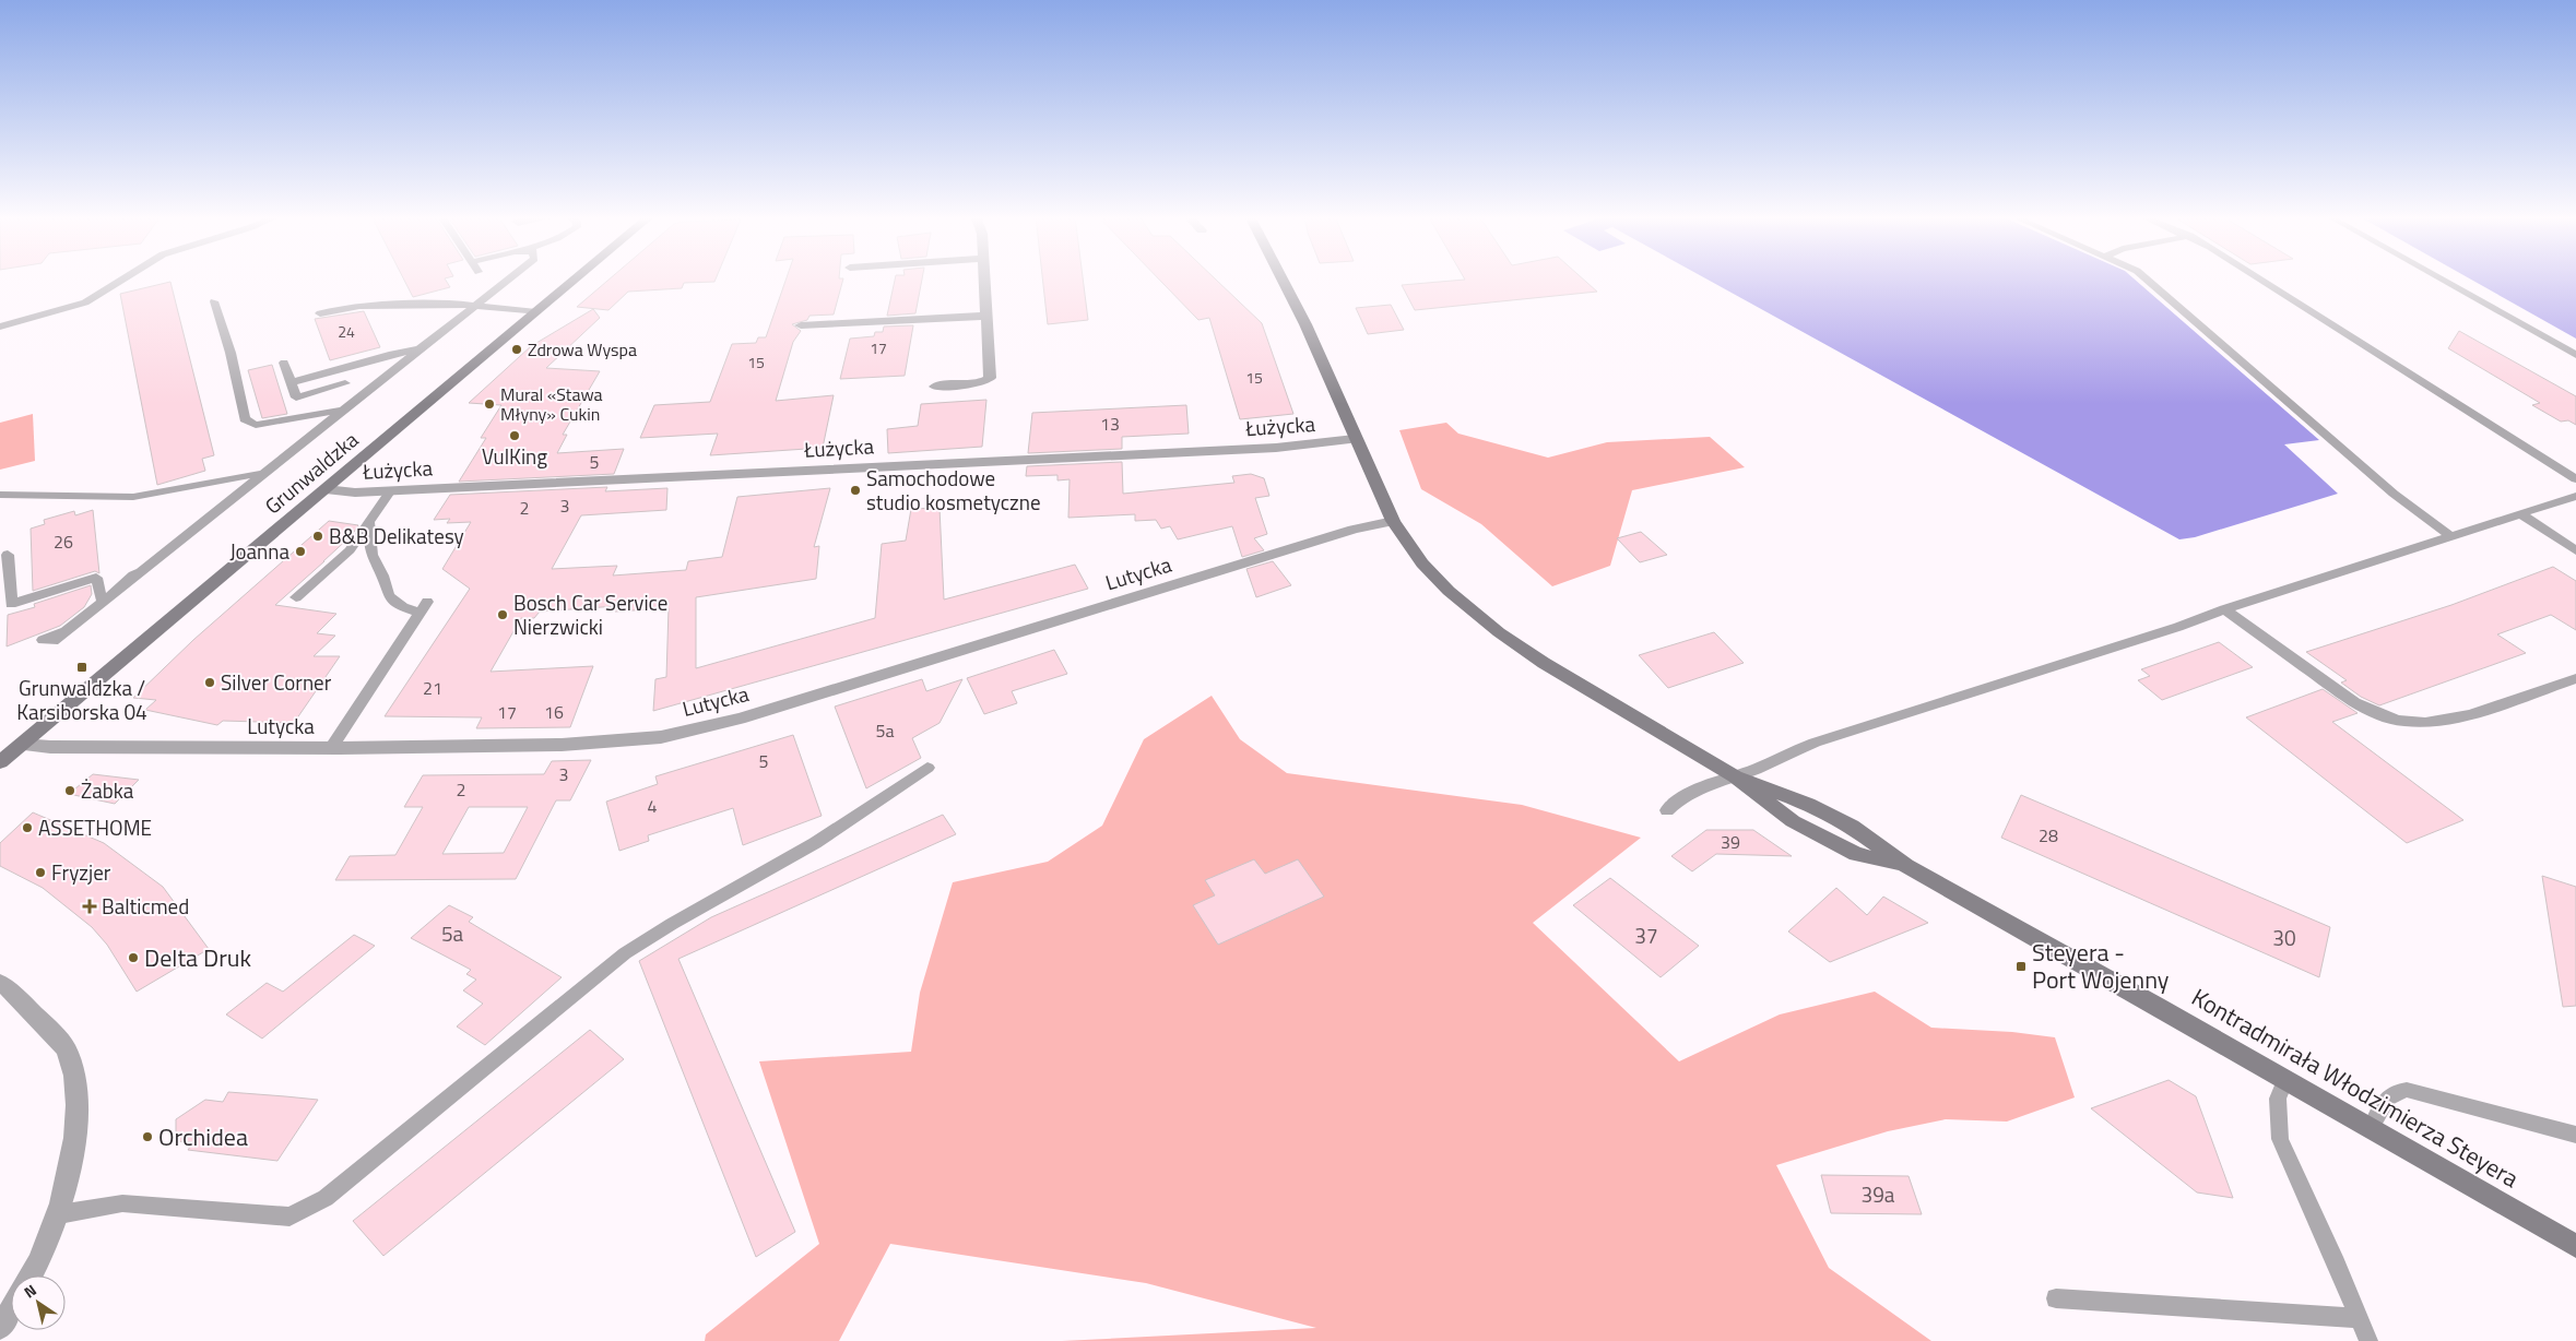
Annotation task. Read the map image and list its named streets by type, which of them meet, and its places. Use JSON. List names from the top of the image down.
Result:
{
  "streets": {
    "street": [
      "Łużycka",
      "Grunwaldzka",
      "Lutycka",
      "Kontradmirała Włodzimierza Steyera"
    ]
  },
  "crossings": [
    ["Łużycka", "Grunwaldzka"],
    ["Łużycka", "Kontradmirała Włodzimierza Steyera"],
    ["Grunwaldzka", "Lutycka"],
    ["Lutycka", "Kontradmirała Włodzimierza Steyera"]
  ],
  "places": {
    "other": [
      "Zdrowa Wyspa",
      "Mural «Stawa Młyny» Cukin",
      "VulKing",
      "Samochodowe studio kosmetyczne",
      "B&B Delikatesy",
      "Joanna",
      "Bosch Car Service Nierzwicki",
      "Silver Corner",
      "Żabka",
      "ASSETHOME",
      "Fryzjer",
      "Delta Druk",
      "Orchidea"
    ],
    "transit": ["Grunwaldzka / Karsiborska 04", "Steyera - Port Wojenny"],
    "health": ["Balticmed"]
  },
  "house_numbers": [
    "24",
    "17",
    "15",
    "15",
    "13",
    "5",
    "3",
    "2",
    "26",
    "21",
    "17",
    "16",
    "5a",
    "5",
    "3",
    "2",
    "4",
    "28",
    "39",
    "5a",
    "37",
    "30",
    "39a"
  ],
  "north": "top left"
}
